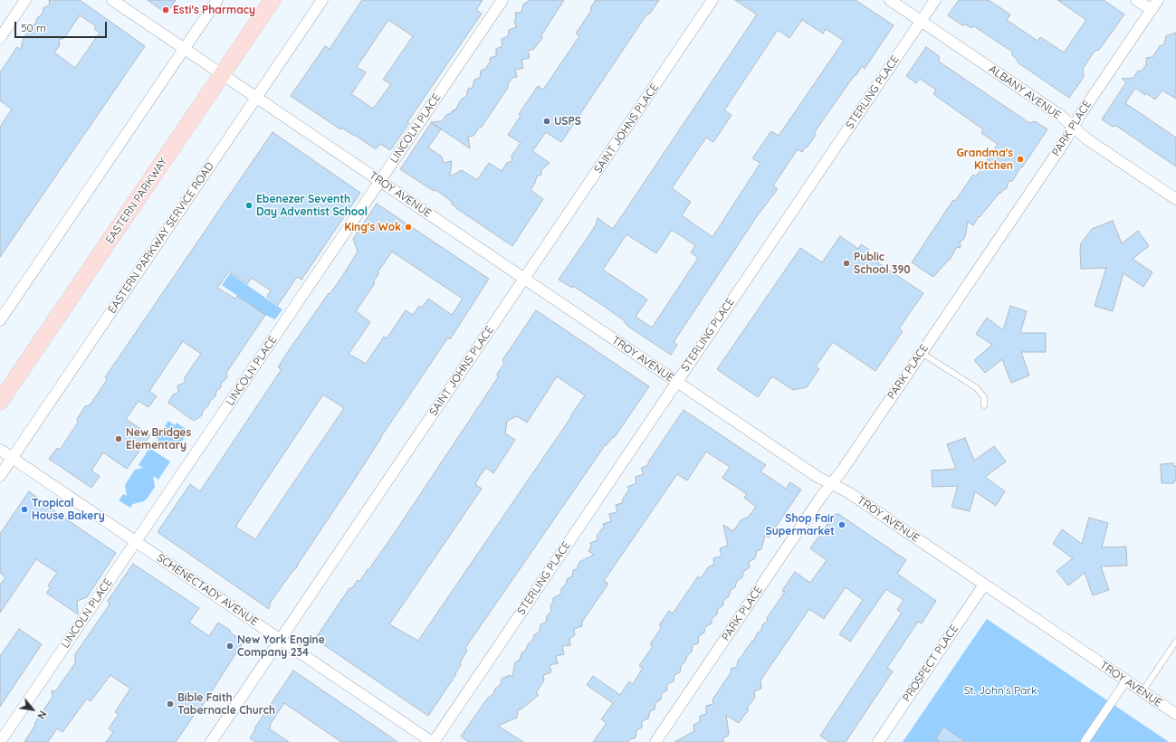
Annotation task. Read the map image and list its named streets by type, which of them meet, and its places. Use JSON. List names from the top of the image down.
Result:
{
  "streets": {
    "main road": ["EASTERN PARKWAY"],
    "street": [
      "STERLING PLACE",
      "ALBANY AVENUE",
      "LINCOLN PLACE",
      "SAINT JOHNS PLACE",
      "PARK PLACE",
      "TROY AVENUE",
      "EASTERN PARKWAY SERVICE ROAD",
      "SCHENECTADY AVENUE",
      "PROSPECT PLACE"
    ]
  },
  "crossings": [
    ["STERLING PLACE", "ALBANY AVENUE"],
    ["STERLING PLACE", "TROY AVENUE"],
    ["STERLING PLACE", "SCHENECTADY AVENUE"],
    ["ALBANY AVENUE", "PARK PLACE"],
    ["LINCOLN PLACE", "TROY AVENUE"],
    ["LINCOLN PLACE", "SCHENECTADY AVENUE"],
    ["SAINT JOHNS PLACE", "TROY AVENUE"],
    ["SAINT JOHNS PLACE", "SCHENECTADY AVENUE"],
    ["PARK PLACE", "TROY AVENUE"],
    ["TROY AVENUE", "EASTERN PARKWAY"],
    ["TROY AVENUE", "EASTERN PARKWAY SERVICE ROAD"],
    ["TROY AVENUE", "PROSPECT PLACE"],
    ["EASTERN PARKWAY SERVICE ROAD", "SCHENECTADY AVENUE"]
  ],
  "parks": ["St. John's Park"],
  "places": [
    "Esti's Pharmacy",
    "USPS",
    "Grandma's Kitchen",
    "Ebenezer Seventh Day Adventist School",
    "King's Wok",
    "Public School 390",
    "New Bridges Elementary",
    "Tropical House Bakery",
    "Shop Fair Supermarket",
    "New York Engine Company 234",
    "Bible Faith Tabernacle Church"
  ],
  "scale_bar": "50 m",
  "north": "bottom right"
}
